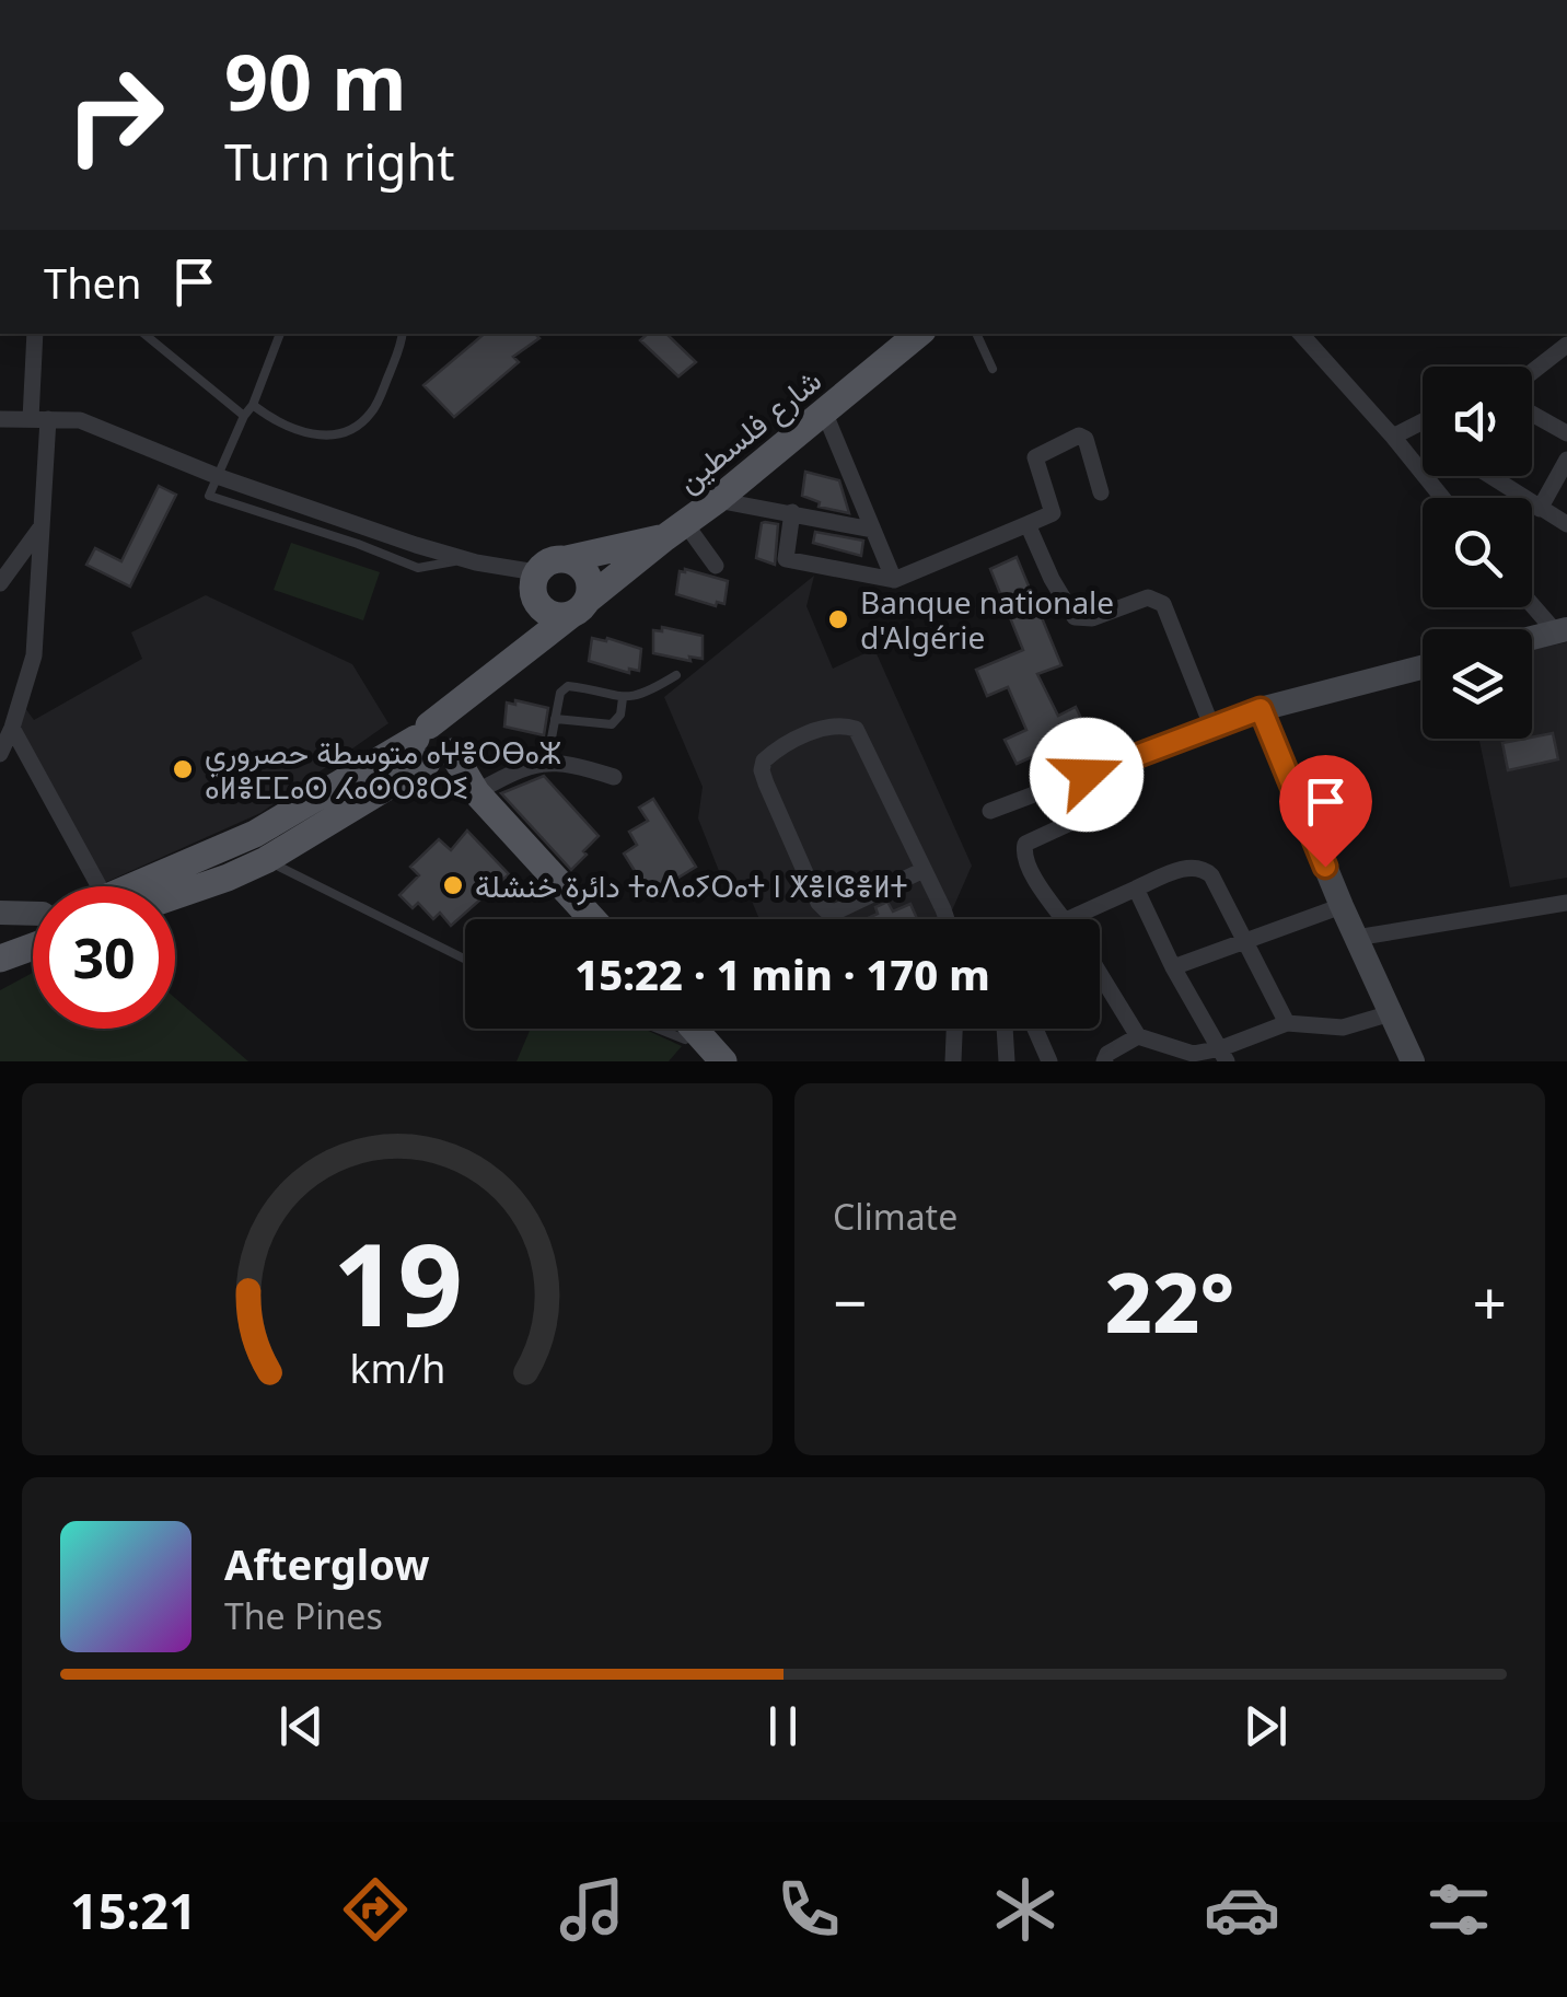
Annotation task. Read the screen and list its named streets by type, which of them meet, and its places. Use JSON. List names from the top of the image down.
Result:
{
  "streets": {
    "main road": ["شارع فلسطين"]
  },
  "places": ["Banque nationale d'Algérie", "متوسطة حصروري ⴰⵖⴻⵔⴱⴰⵣ ⴰⵍⴻⵎⵎⴰⵙ ⵃⴰⵙⵔⵓⵔⵉ", "دائرة خنشلة ⵜⴰⴷⴰⵢⵔⴰⵜ ⵏ ⵅⴻⵏⵛⴻⵍⵜ"],
  "page": {
    "turn": ["90 m", "Turn right"],
    "then": "Then",
    "limit": "30",
    "trip": "15:22 · 1 min · 170 m",
    "tile": "Climate",
    "heat": ["−", "22°", "+"],
    "song": ["Afterglow", "The Pines"],
    "tabs": "15:21",
    "gauge": ["19", "km/h"]
  }
}
